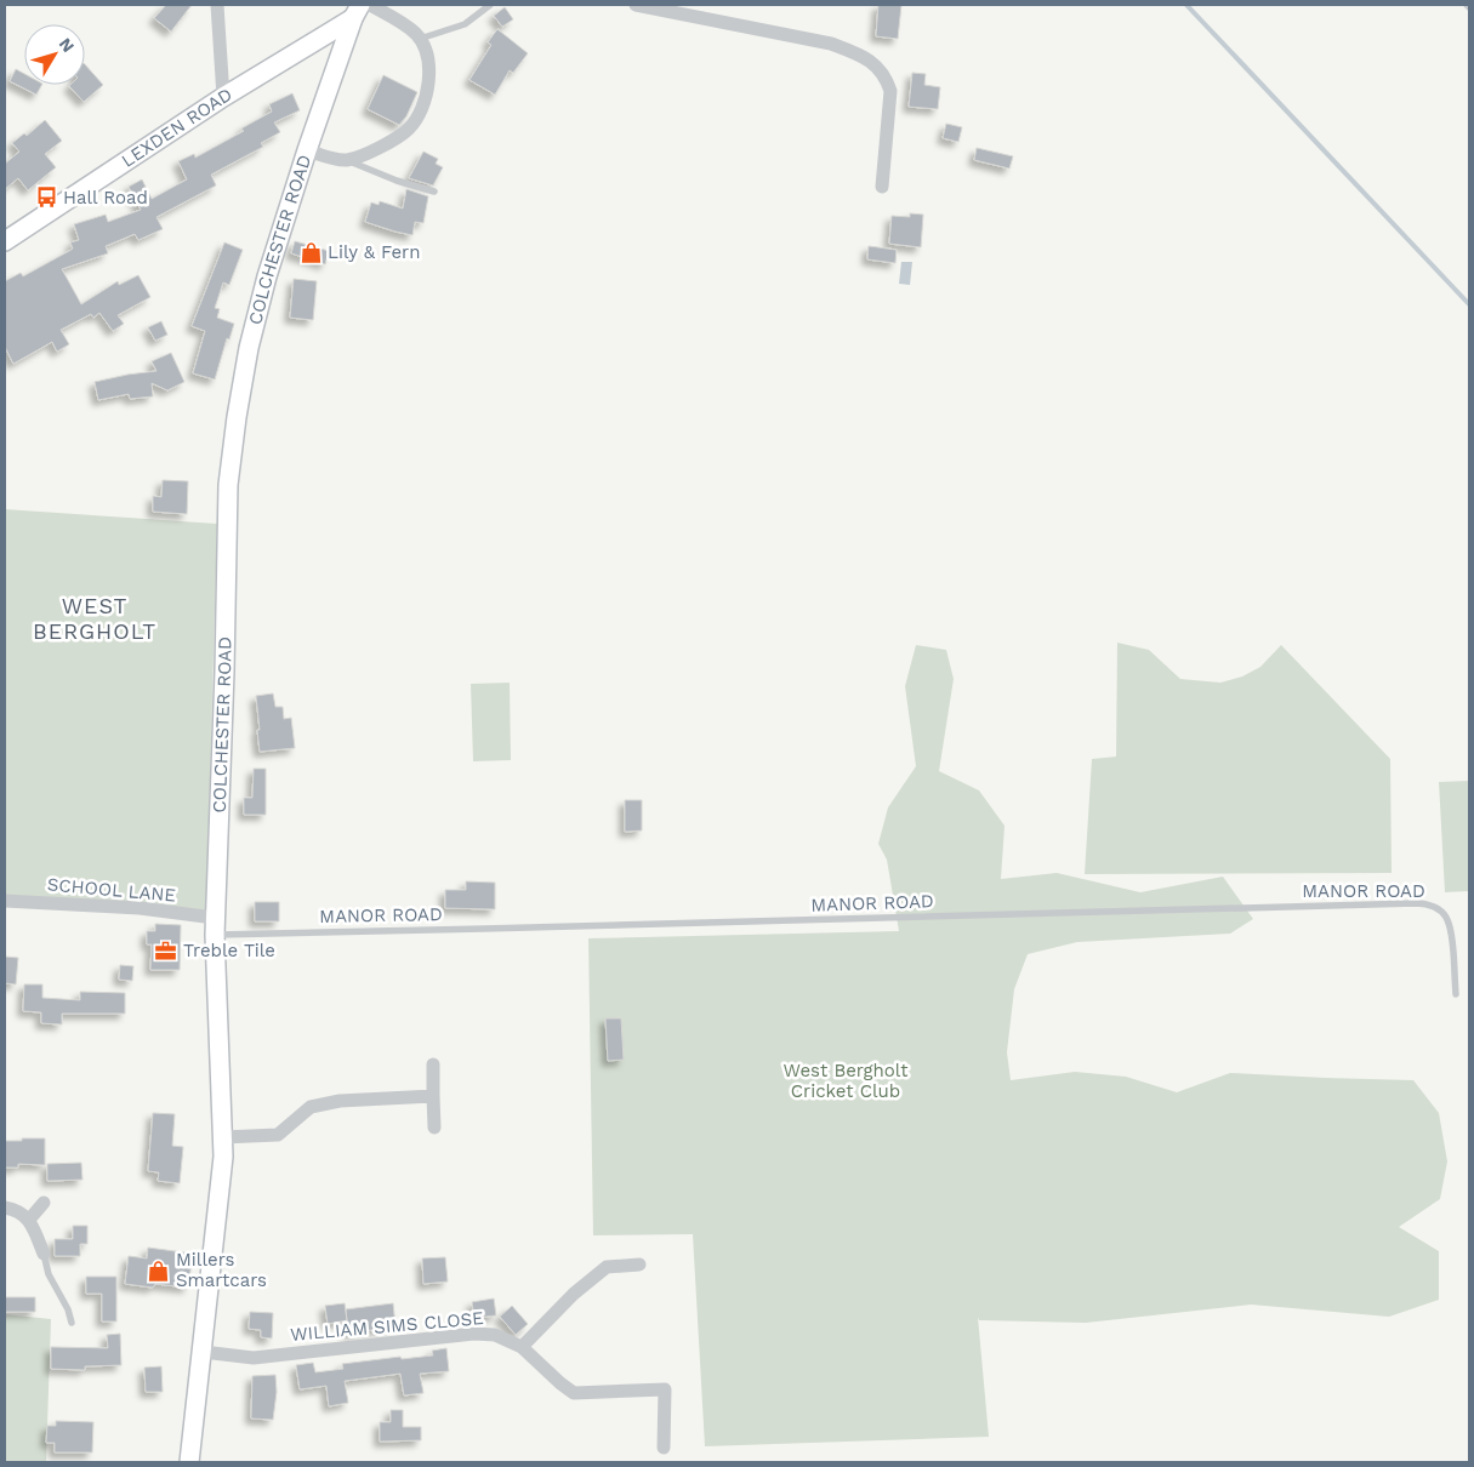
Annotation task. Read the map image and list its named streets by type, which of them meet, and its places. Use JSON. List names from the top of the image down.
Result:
{
  "streets": {
    "main road": ["LEXDEN ROAD", "COLCHESTER ROAD"],
    "street": ["SCHOOL LANE", "WILLIAM SIMS CLOSE"],
    "lane": ["MANOR ROAD"]
  },
  "crossings": [
    ["LEXDEN ROAD", "COLCHESTER ROAD"],
    ["COLCHESTER ROAD", "SCHOOL LANE"],
    ["COLCHESTER ROAD", "MANOR ROAD"],
    ["COLCHESTER ROAD", "WILLIAM SIMS CLOSE"],
    ["SCHOOL LANE", "MANOR ROAD"]
  ],
  "districts": ["WEST BERGHOLT"],
  "parks": ["West Bergholt Cricket Club"],
  "places": {
    "bus stop": ["Hall Road"],
    "shop": ["Lily & Fern", "Millers Smartcars"],
    "office": ["Treble Tile"]
  },
  "north": "top right"
}
